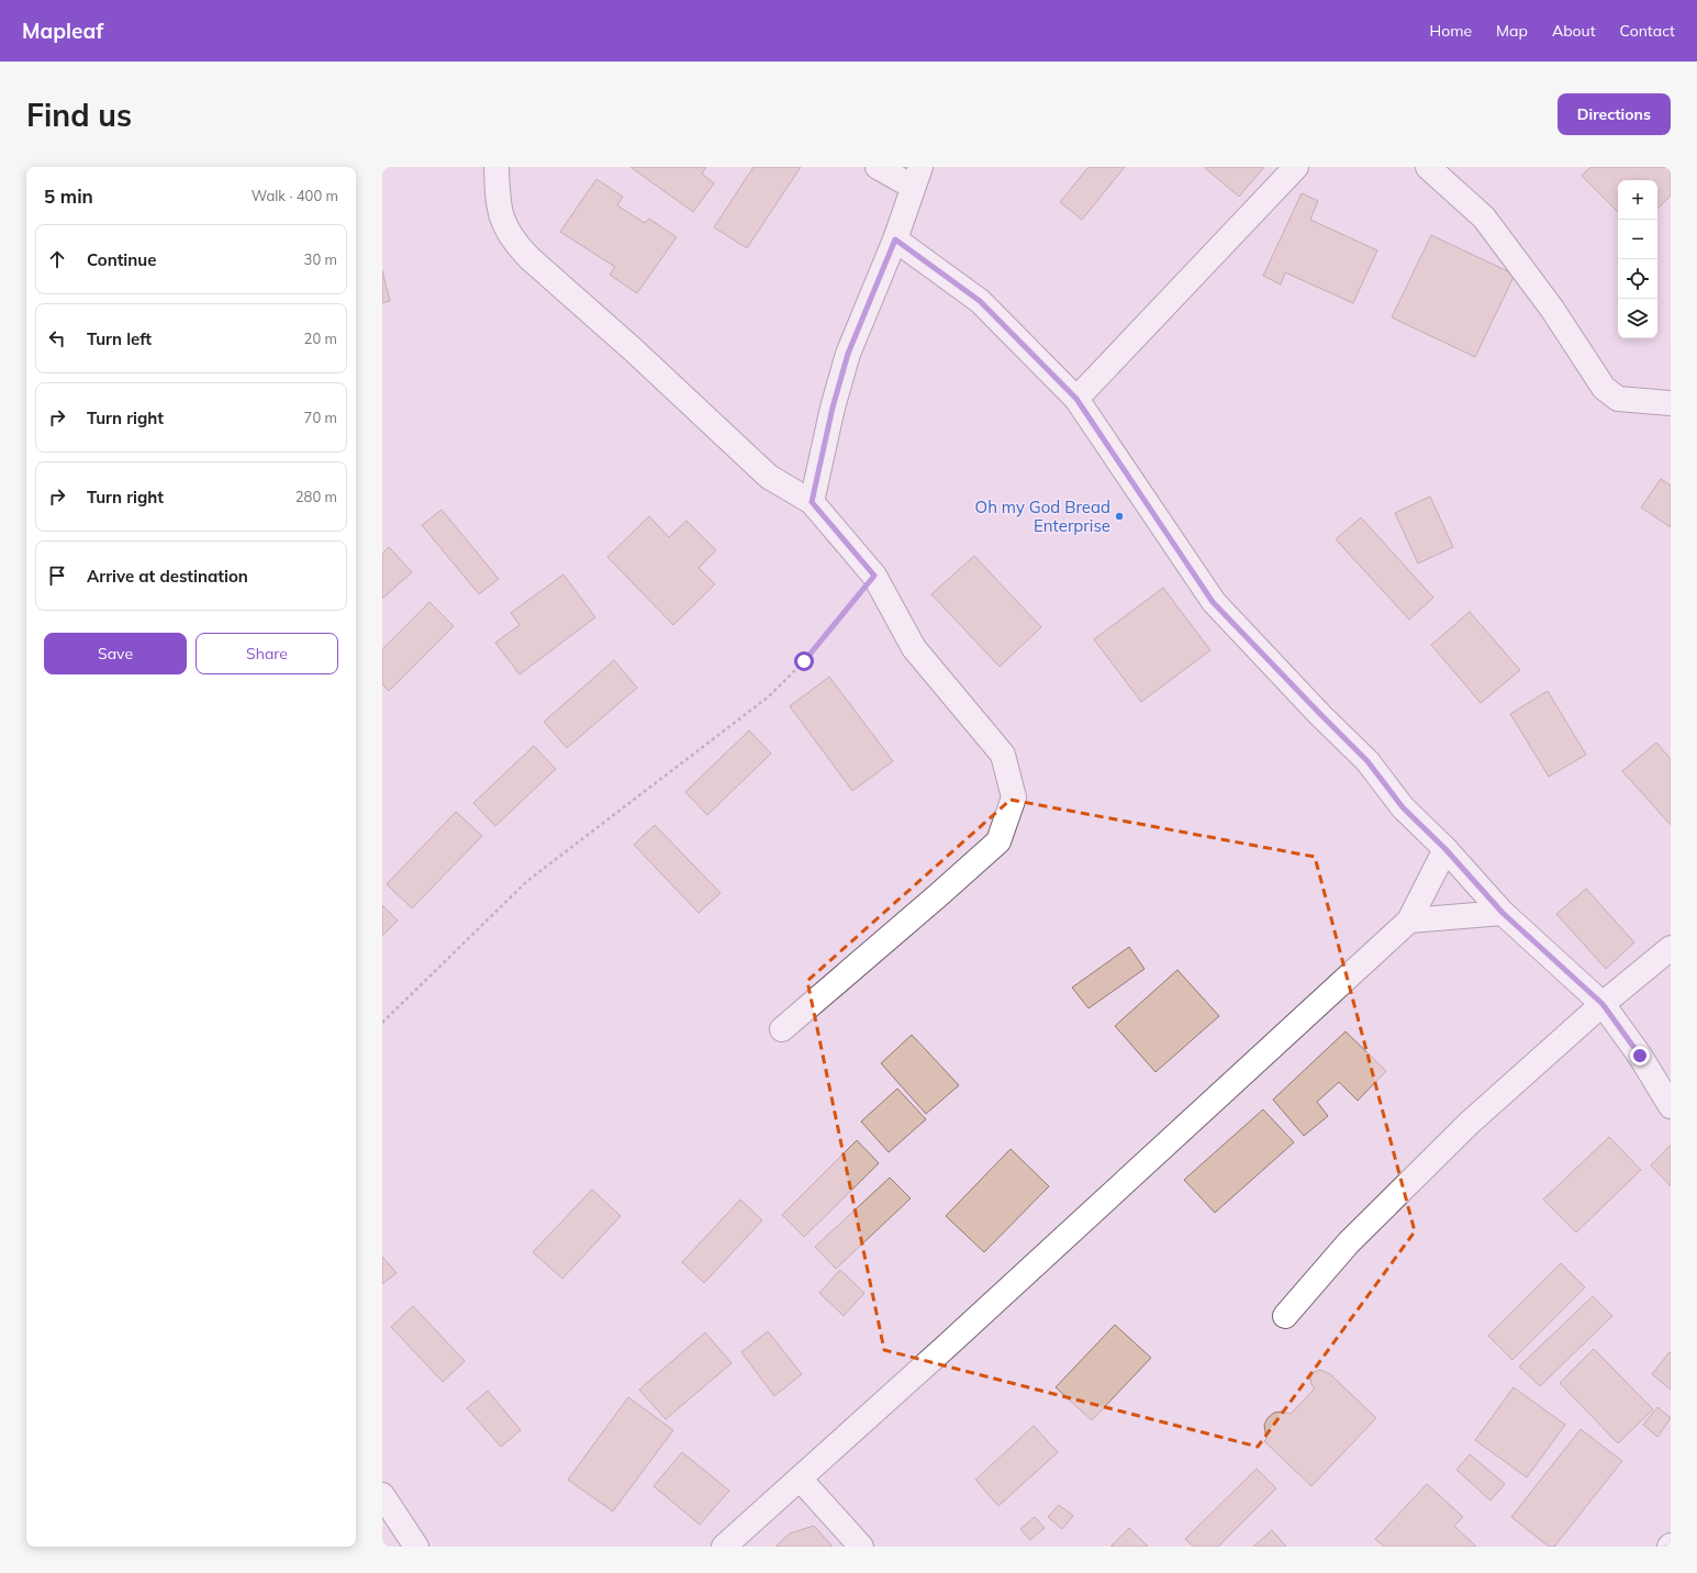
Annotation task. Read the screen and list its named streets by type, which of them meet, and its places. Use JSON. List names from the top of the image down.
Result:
{
  "places": ["Oh my God Bread Enterprise"],
  "page": {
    "header": "Mapleaf",
    "nav": [
      "Home",
      "Map",
      "About",
      "Contact"
    ],
    "buttons": [
      "Directions",
      ["Save", "Share"]
    ],
    "title": "Find us",
    "heading": ["5 min", "Walk · 400 m"],
    "map_buttons": ["+", "−"],
    "list": [
      ["Continue", "30 m"],
      ["Turn left", "20 m"],
      ["Turn right", "70 m"],
      ["Turn right", "280 m"],
      "Arrive at destination"
    ]
  }
}
